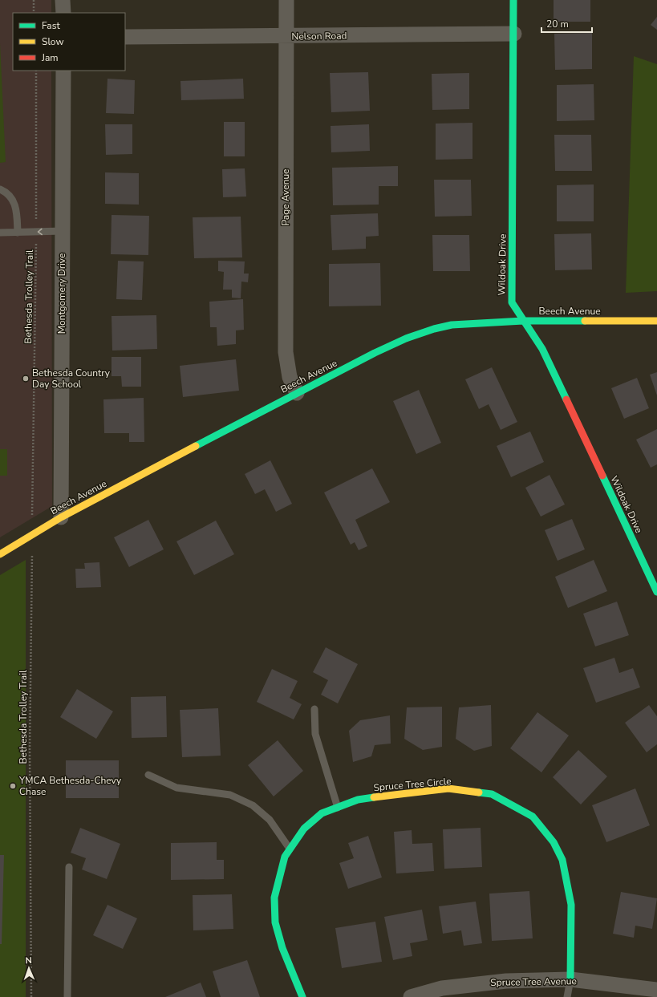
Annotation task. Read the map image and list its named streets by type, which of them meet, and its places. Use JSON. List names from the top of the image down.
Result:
{
  "streets": {
    "street": [
      "Nelson Road",
      "Page Avenue",
      "Wildoak Drive",
      "Montgomery Drive",
      "Beech Avenue",
      "Spruce Tree Circle",
      "Spruce Tree Avenue"
    ],
    "path": ["Bethesda Trolley Trail"]
  },
  "crossings": [
    ["Nelson Road", "Page Avenue"],
    ["Nelson Road", "Wildoak Drive"],
    ["Page Avenue", "Beech Avenue"],
    ["Wildoak Drive", "Beech Avenue"],
    ["Montgomery Drive", "Beech Avenue"],
    ["Spruce Tree Circle", "Spruce Tree Avenue"]
  ],
  "places": ["Bethesda Country Day School", "YMCA Bethesda-Chevy Chase"],
  "legend": ["Fast", "Slow", "Jam"],
  "scale_bar": "20 m",
  "north": "top"
}
